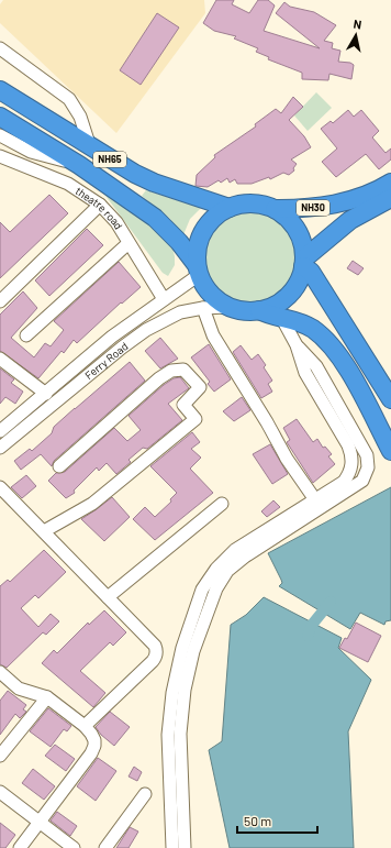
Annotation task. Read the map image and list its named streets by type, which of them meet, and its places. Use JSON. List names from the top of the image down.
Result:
{
  "streets": {
    "highway": ["NH65", "NH30"],
    "street": ["theatre road", "Ferry Road"]
  },
  "crossings": [
    ["NH65", "NH30"],
    ["NH65", "Ferry Road"],
    ["NH30", "Ferry Road"],
    ["theatre road", "Ferry Road"]
  ],
  "scale_bar": "50 m",
  "north": "top"
}
